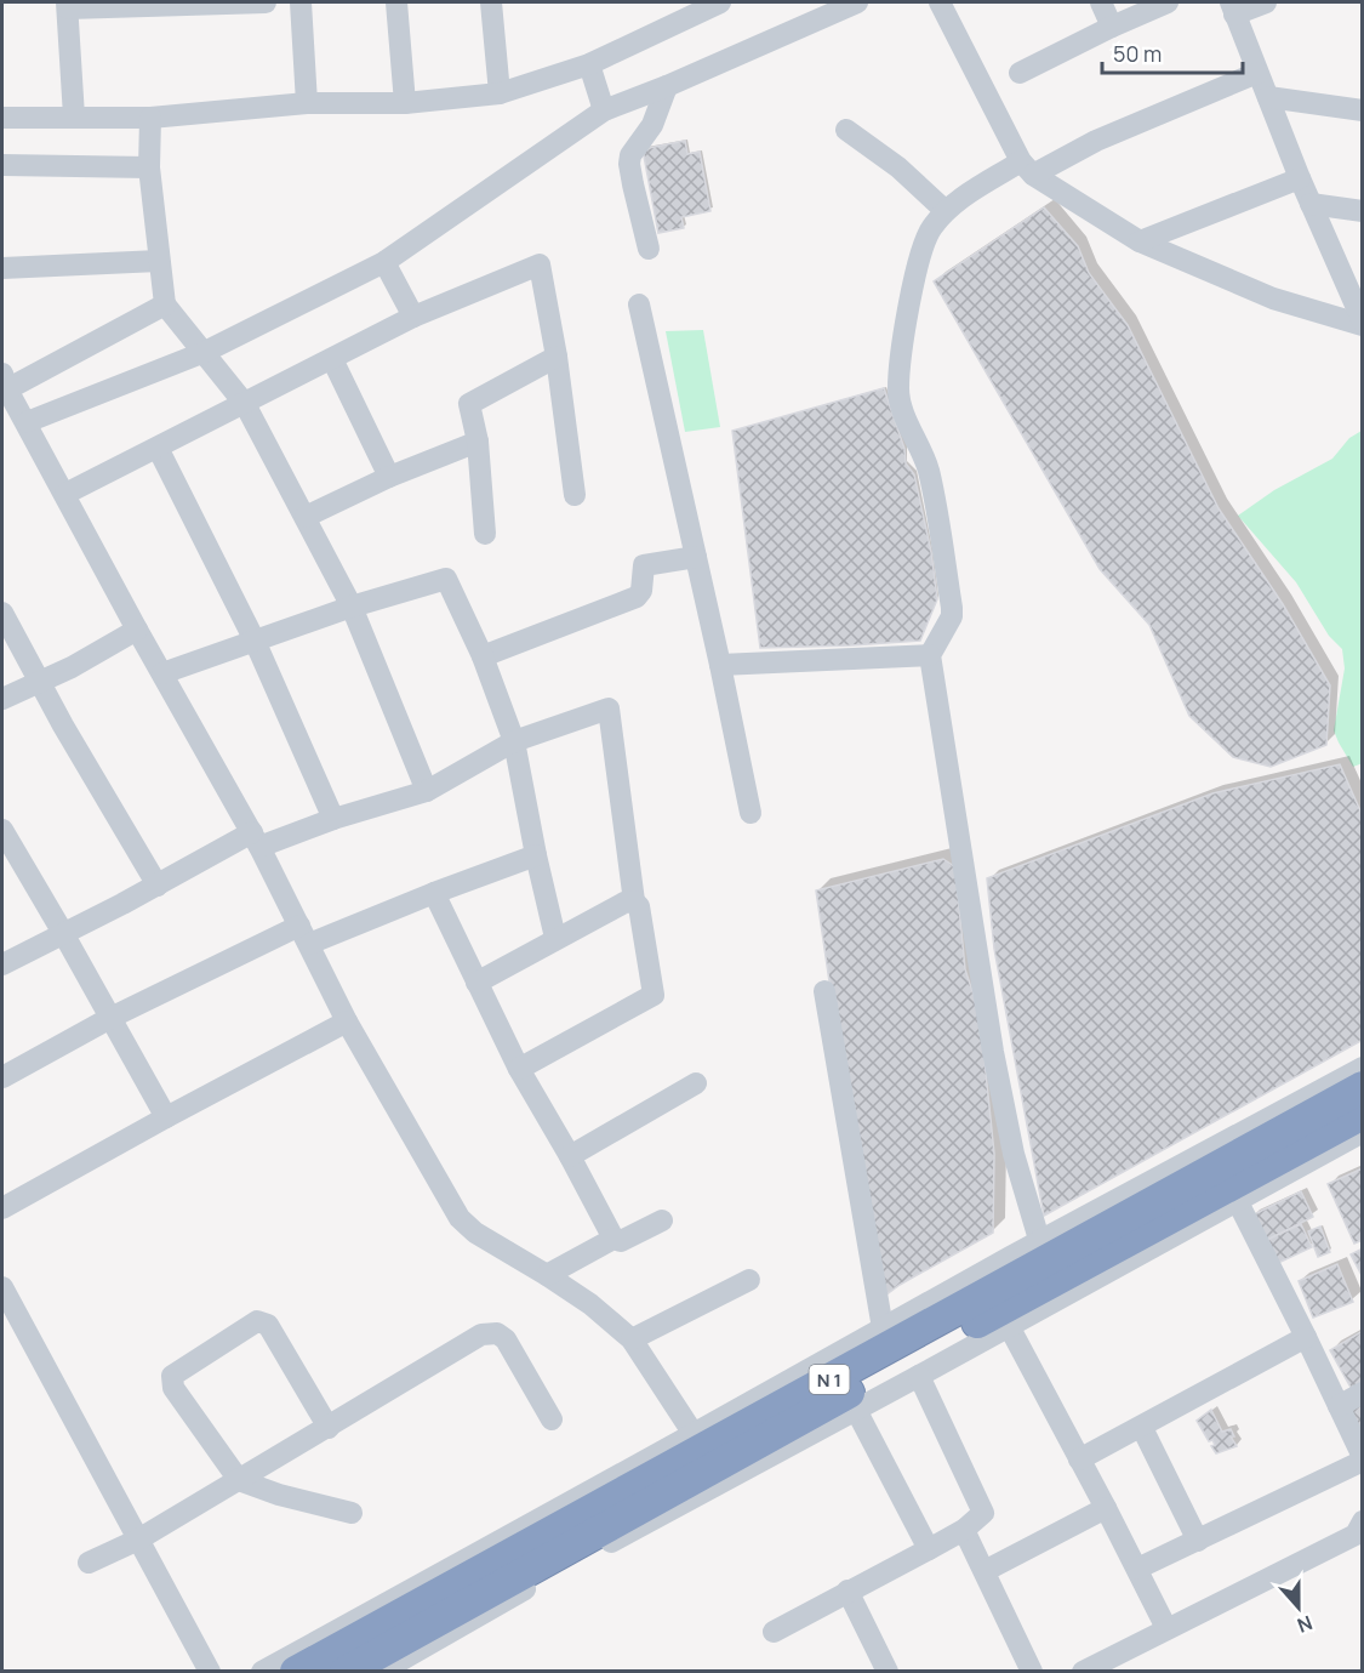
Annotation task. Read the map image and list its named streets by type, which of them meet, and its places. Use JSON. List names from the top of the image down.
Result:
{
  "streets": {
    "highway": ["N 1"]
  },
  "scale_bar": "50 m",
  "north": "bottom"
}
